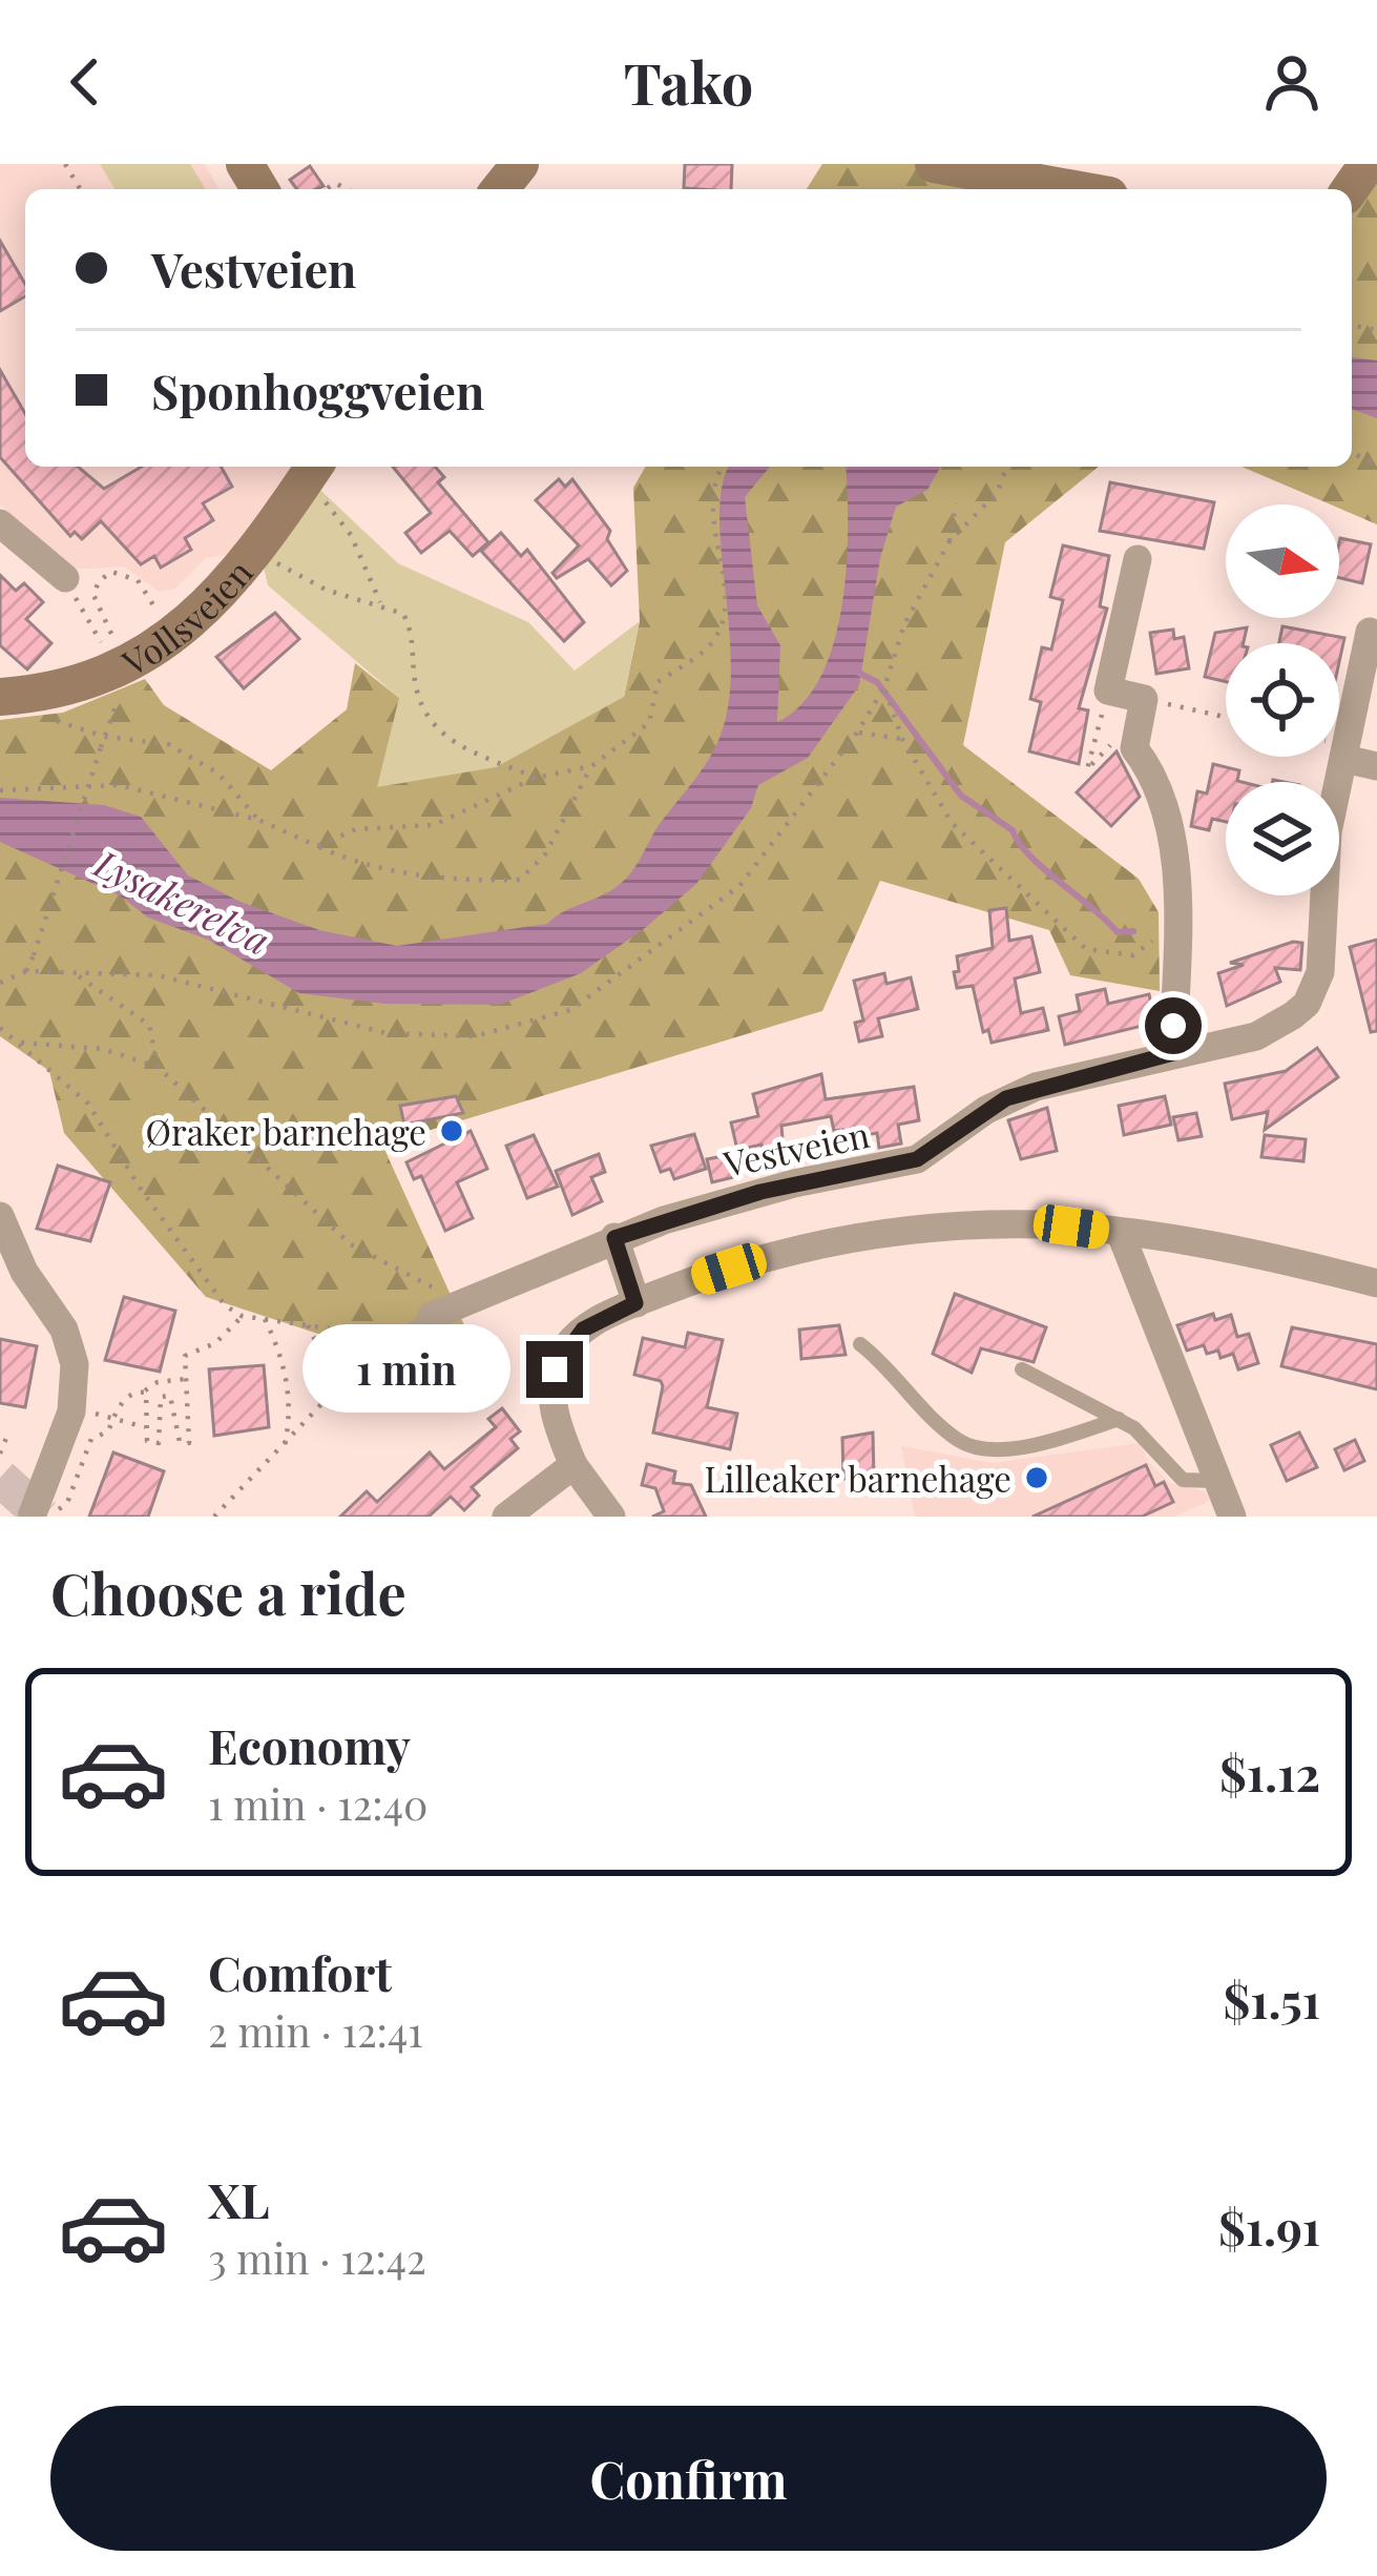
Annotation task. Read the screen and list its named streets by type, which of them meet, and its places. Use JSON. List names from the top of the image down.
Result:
{
  "streets": {
    "main road": ["Vollsveien"],
    "street": ["Vestveien"]
  },
  "water": ["Lysakerelva"],
  "places": ["Øraker barnehage", "Lilleaker barnehage"],
  "north": "right",
  "page": {
    "header": "Tako",
    "banner": ["Vestveien", "Sponhoggveien"],
    "bubble": "1 min",
    "heading": "Choose a ride",
    "list": [
      {
        "name": "Economy",
        "note": "1 min · 12:40",
        "value": "$1.12"
      },
      {
        "name": "Comfort",
        "note": "2 min · 12:41",
        "value": "$1.51"
      },
      {
        "name": "XL",
        "note": "3 min · 12:42",
        "value": "$1.91"
      }
    ],
    "buttons": "Confirm"
  }
}
